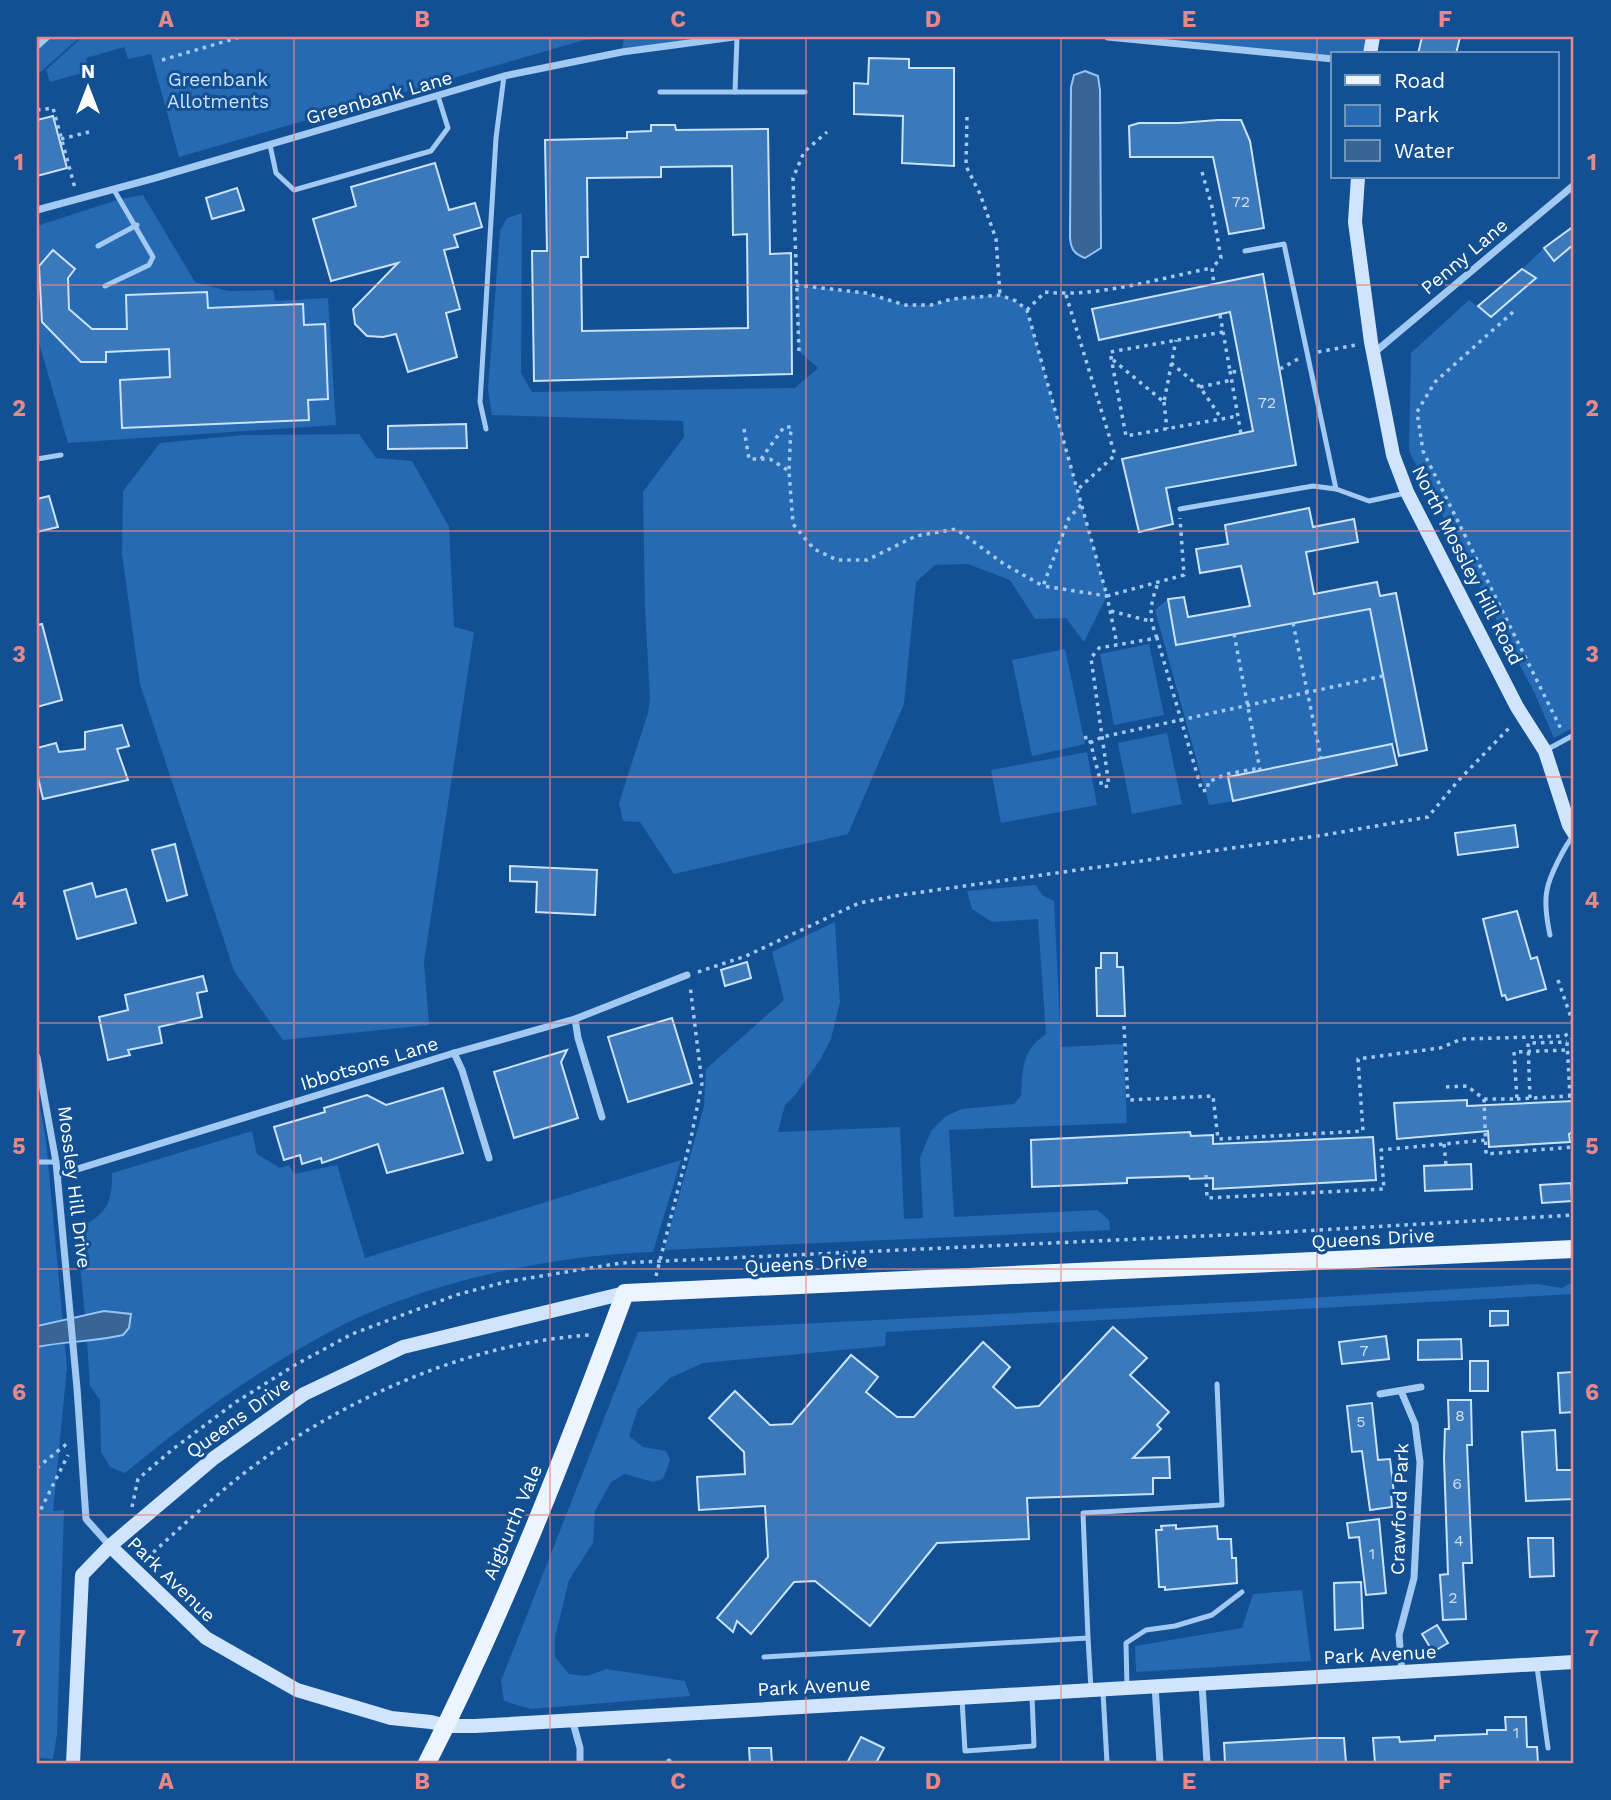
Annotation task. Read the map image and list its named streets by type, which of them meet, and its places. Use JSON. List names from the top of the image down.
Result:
{
  "streets": {
    "main road": ["Queens Drive", "Aigburth Vale"],
    "street": [
      "Greenbank Lane",
      "Penny Lane",
      "North Mossley Hill Road",
      "Ibbotsons Lane",
      "Mossley Hill Drive",
      "Crawford Park",
      "Park Avenue"
    ]
  },
  "crossings": [
    ["Penny Lane", "North Mossley Hill Road"],
    ["Ibbotsons Lane", "Mossley Hill Drive"],
    ["Mossley Hill Drive", "Queens Drive"],
    ["Mossley Hill Drive", "Park Avenue"],
    ["Queens Drive", "Aigburth Vale"],
    ["Queens Drive", "Park Avenue"],
    ["Crawford Park", "Park Avenue"],
    ["Aigburth Vale", "Park Avenue"]
  ],
  "parks": ["Greenbank Allotments"],
  "house_numbers": [
    "72",
    "72",
    "7",
    "8",
    "5",
    "6",
    "4",
    "1",
    "2",
    "1"
  ],
  "legend": ["Road", "Park", "Water"],
  "north": "top",
  "grid": {
    "columns": [
      "A",
      "B",
      "C",
      "D",
      "E",
      "F"
    ],
    "rows": [
      "1",
      "2",
      "3",
      "4",
      "5",
      "6",
      "7"
    ]
  }
}
